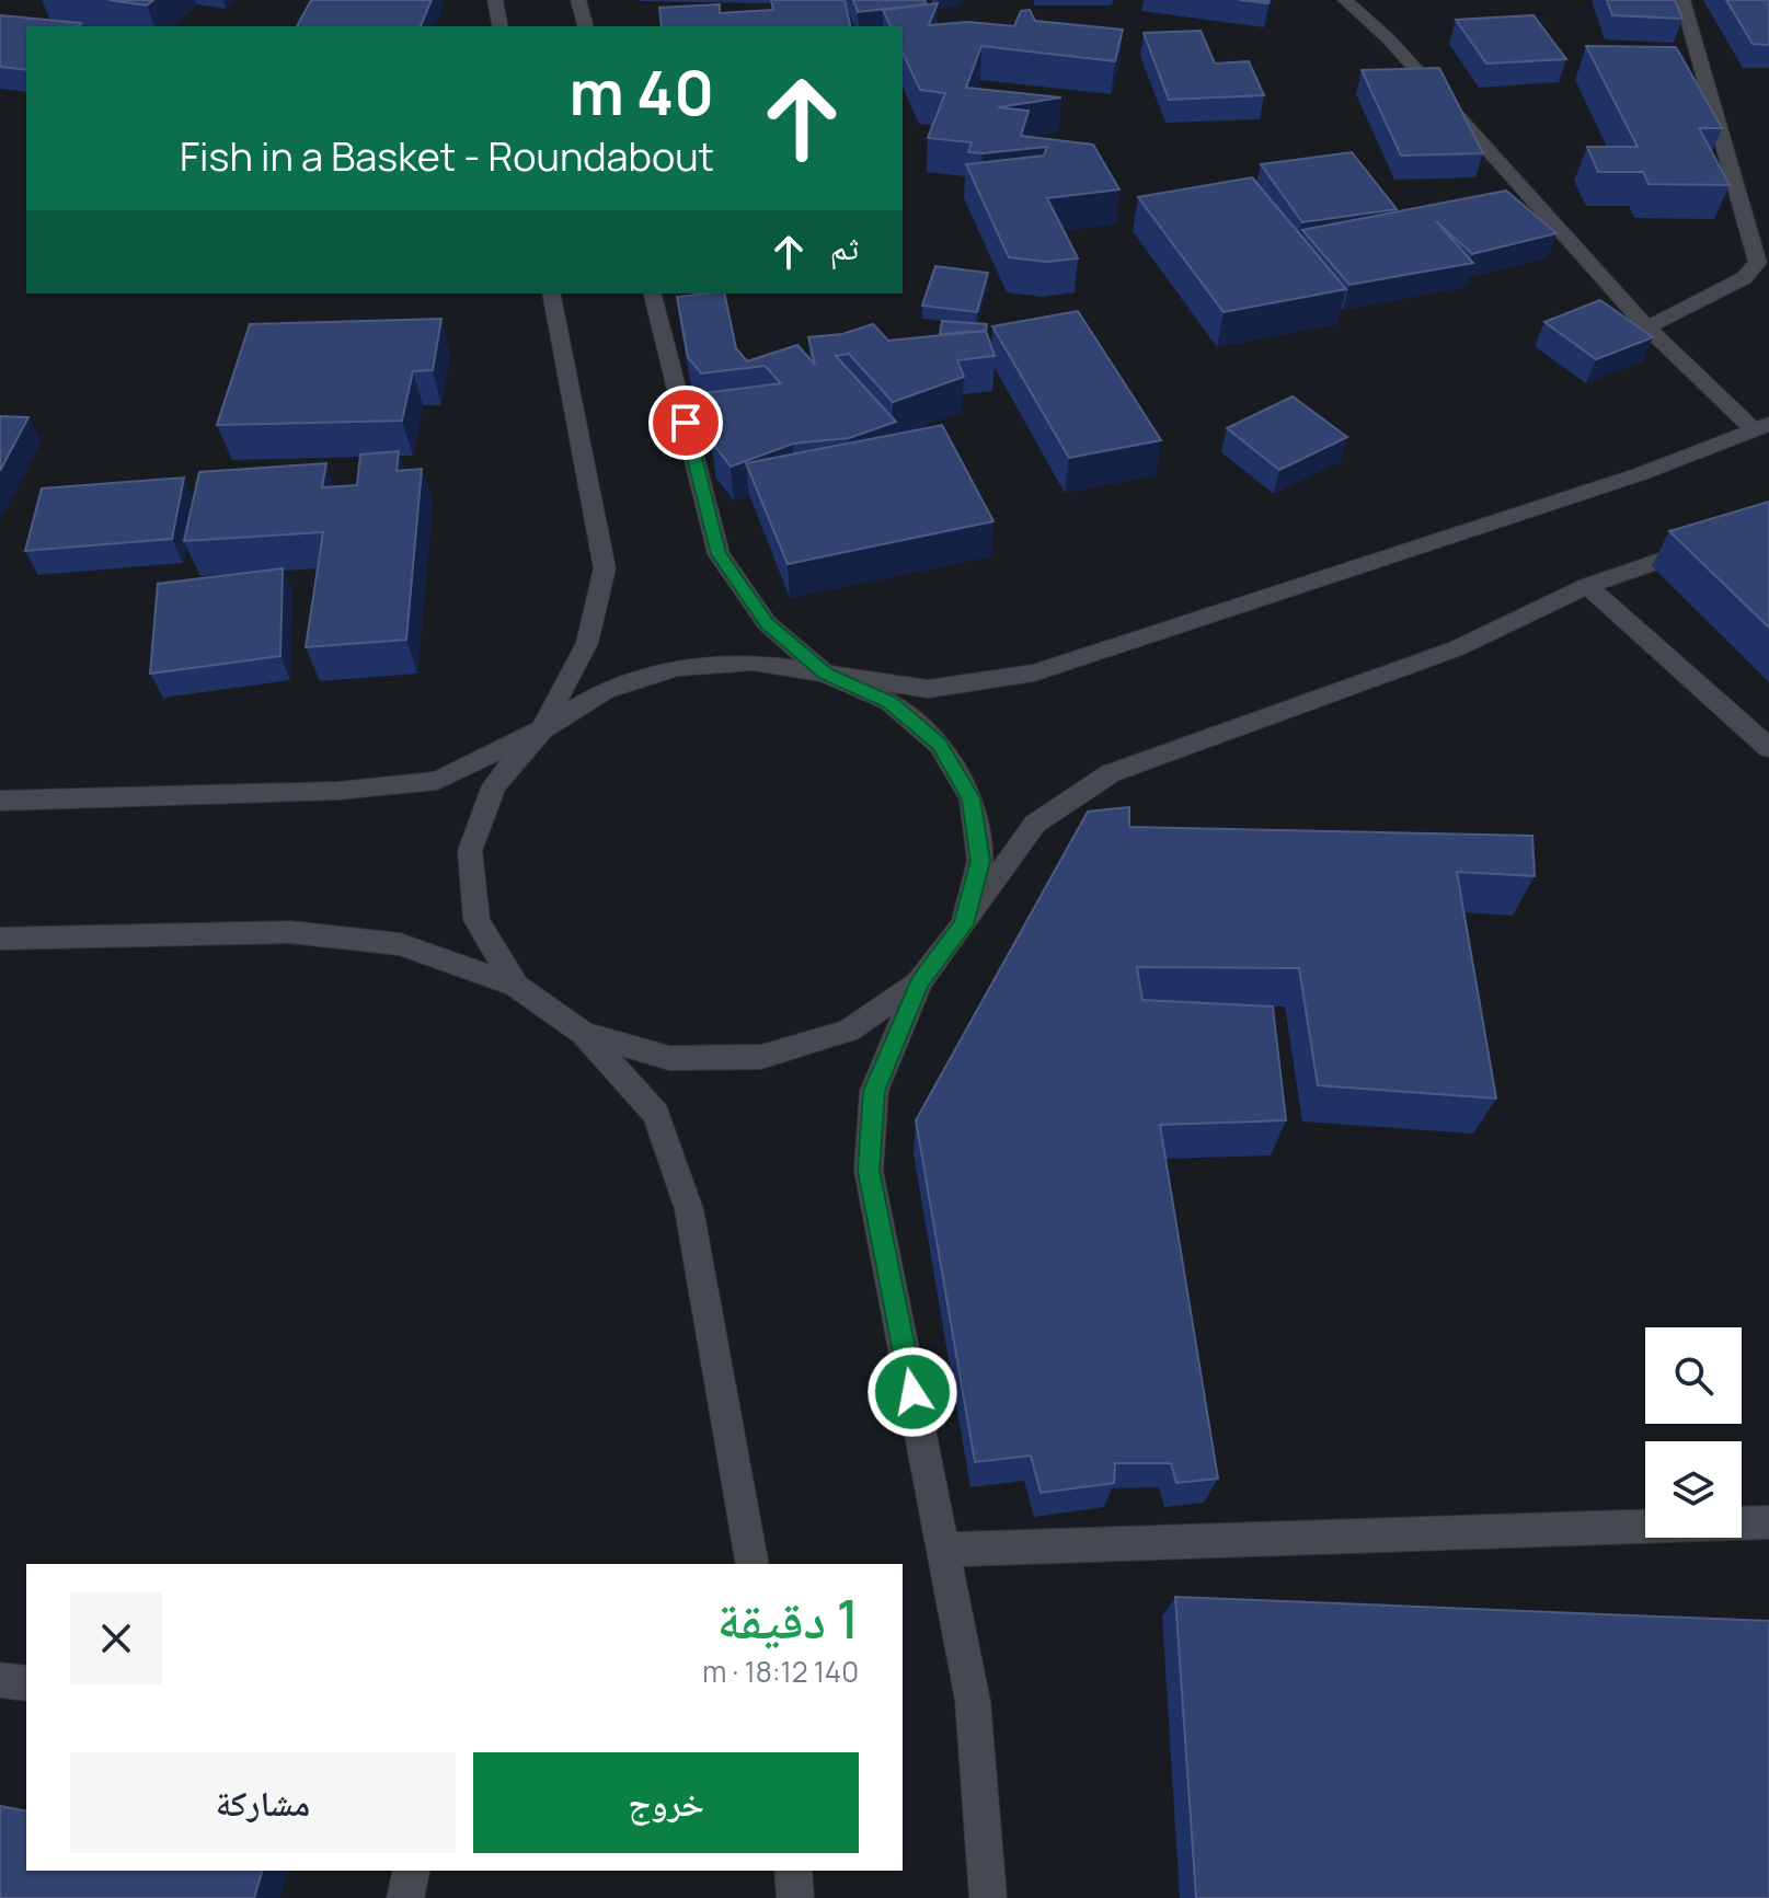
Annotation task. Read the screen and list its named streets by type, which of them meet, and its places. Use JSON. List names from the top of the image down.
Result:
{
  "page": {
    "turn": ["40 m", "Fish in a Basket - Roundabout"],
    "then": "ثم",
    "heading": ["1 دقيقة", "140 m · 18:12"],
    "buttons": ["خروج", "مشاركة"]
  }
}
